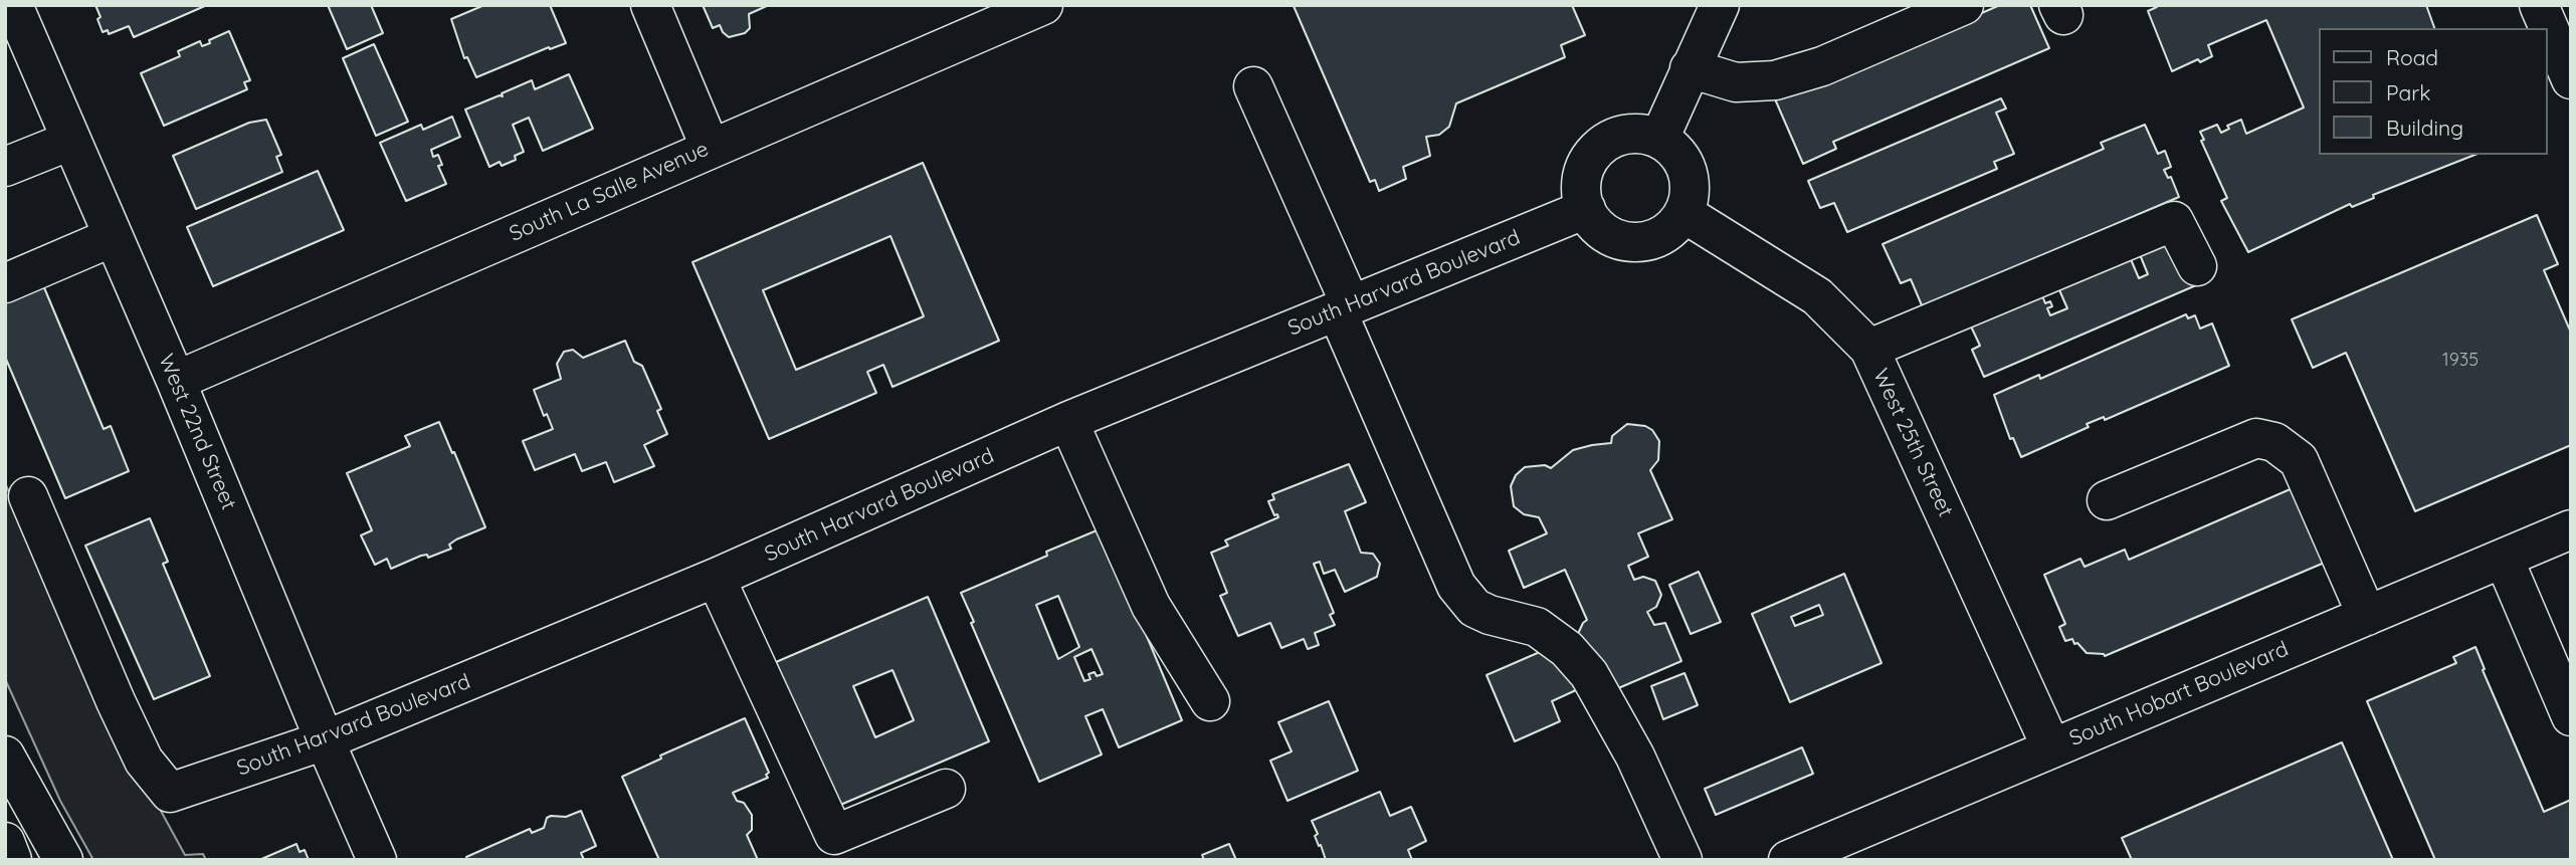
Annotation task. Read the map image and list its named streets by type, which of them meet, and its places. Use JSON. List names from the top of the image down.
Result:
{
  "streets": {
    "main road": [
      "South La Salle Avenue",
      "South Harvard Boulevard",
      "West 22nd Street",
      "West 25th Street",
      "South Hobart Boulevard"
    ]
  },
  "crossings": [
    ["South La Salle Avenue", "West 22nd Street"],
    ["South Harvard Boulevard", "West 22nd Street"],
    ["South Harvard Boulevard", "West 25th Street"],
    ["West 25th Street", "South Hobart Boulevard"]
  ],
  "house_numbers": ["1935"],
  "legend": ["Road", "Park", "Building"]
}
